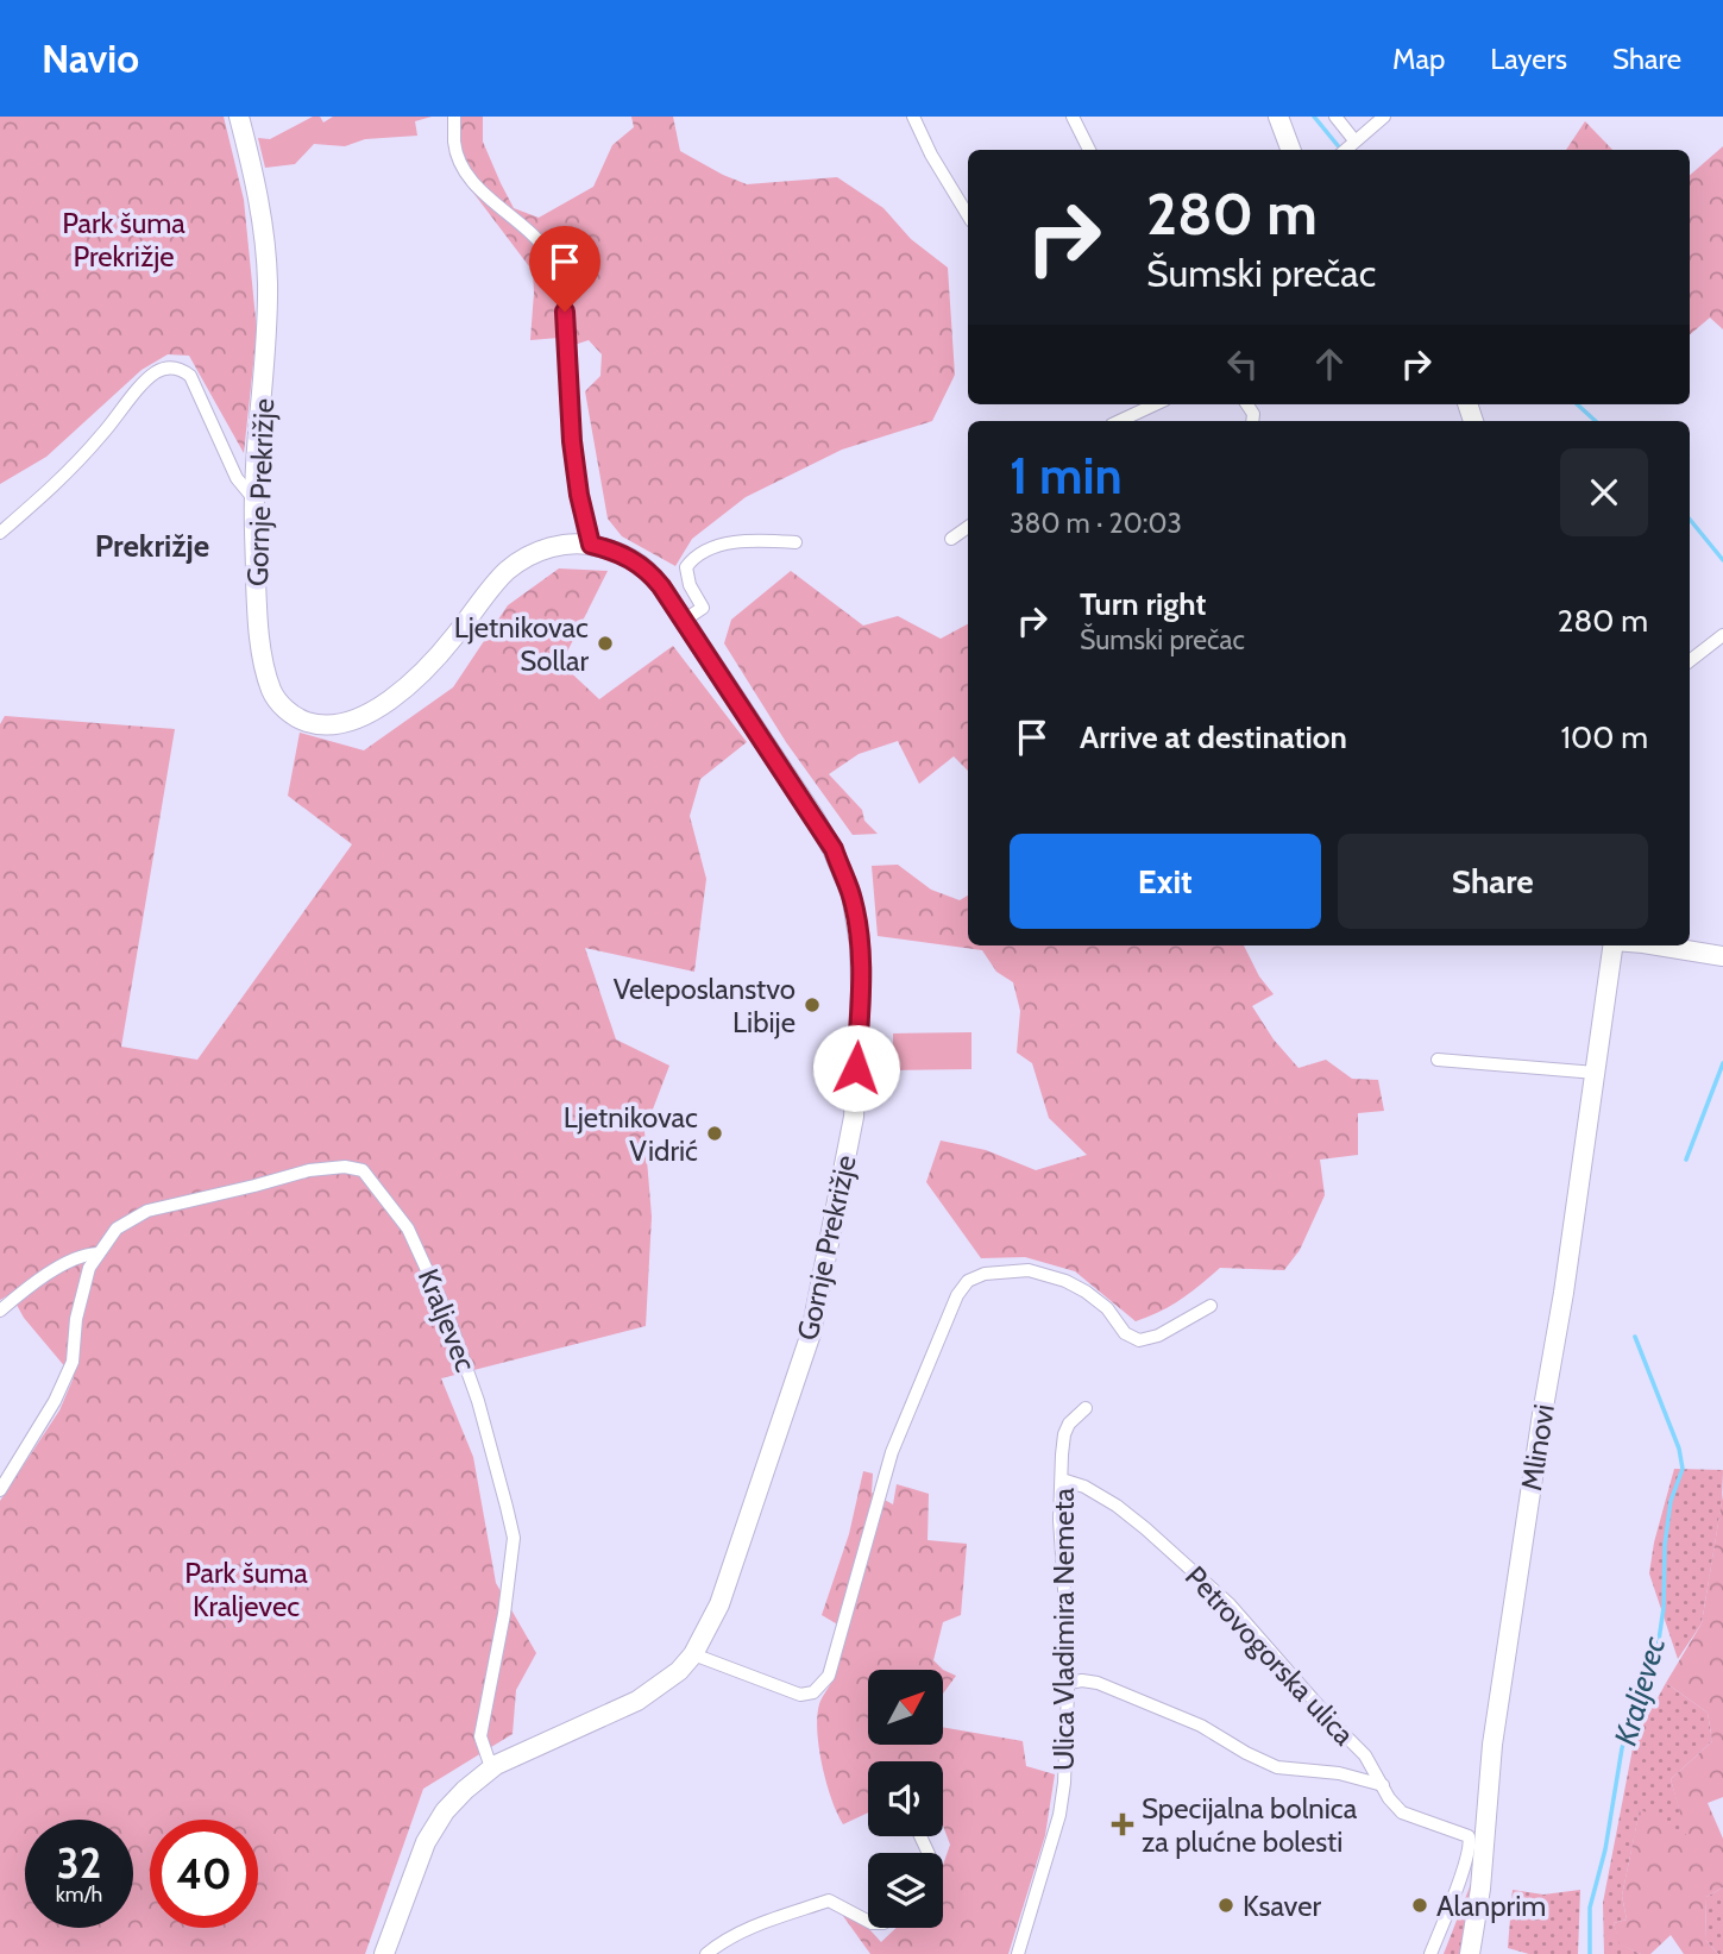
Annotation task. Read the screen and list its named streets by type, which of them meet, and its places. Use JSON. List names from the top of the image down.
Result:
{
  "streets": {
    "street": [
      "Gornje Prekrižje",
      "Kraljevec",
      "Mlinovi",
      "Ulica Vladimira Nemeta",
      "Petrovogorska ulica"
    ]
  },
  "crossings": [
    ["Gornje Prekrižje", "Kraljevec"],
    ["Ulica Vladimira Nemeta", "Petrovogorska ulica"]
  ],
  "districts": ["Prekrižje"],
  "water": ["Kraljevec"],
  "parks": ["Park šuma Prekrižje", "Park šuma Kraljevec"],
  "places": {
    "other": [
      "Ljetnikovac Sollar",
      "Veleposlanstvo Libije",
      "Ljetnikovac Vidrić",
      "Ksaver",
      "Alanprim"
    ],
    "health": ["Specijalna bolnica za plućne bolesti"]
  },
  "north": "top right",
  "page": {
    "header": "Navio",
    "nav": ["Map", "Layers", "Share"],
    "turn": ["280 m", "Šumski prečac"],
    "heading": ["1 min", "380 m · 20:03"],
    "list": [
      {
        "name": "Turn right",
        "note": "Šumski prečac",
        "value": "280 m"
      },
      {
        "name": "Arrive at destination",
        "value": "100 m"
      }
    ],
    "buttons": ["Exit", "Share"],
    "speed": "32 km/h",
    "limit": "40"
  }
}
